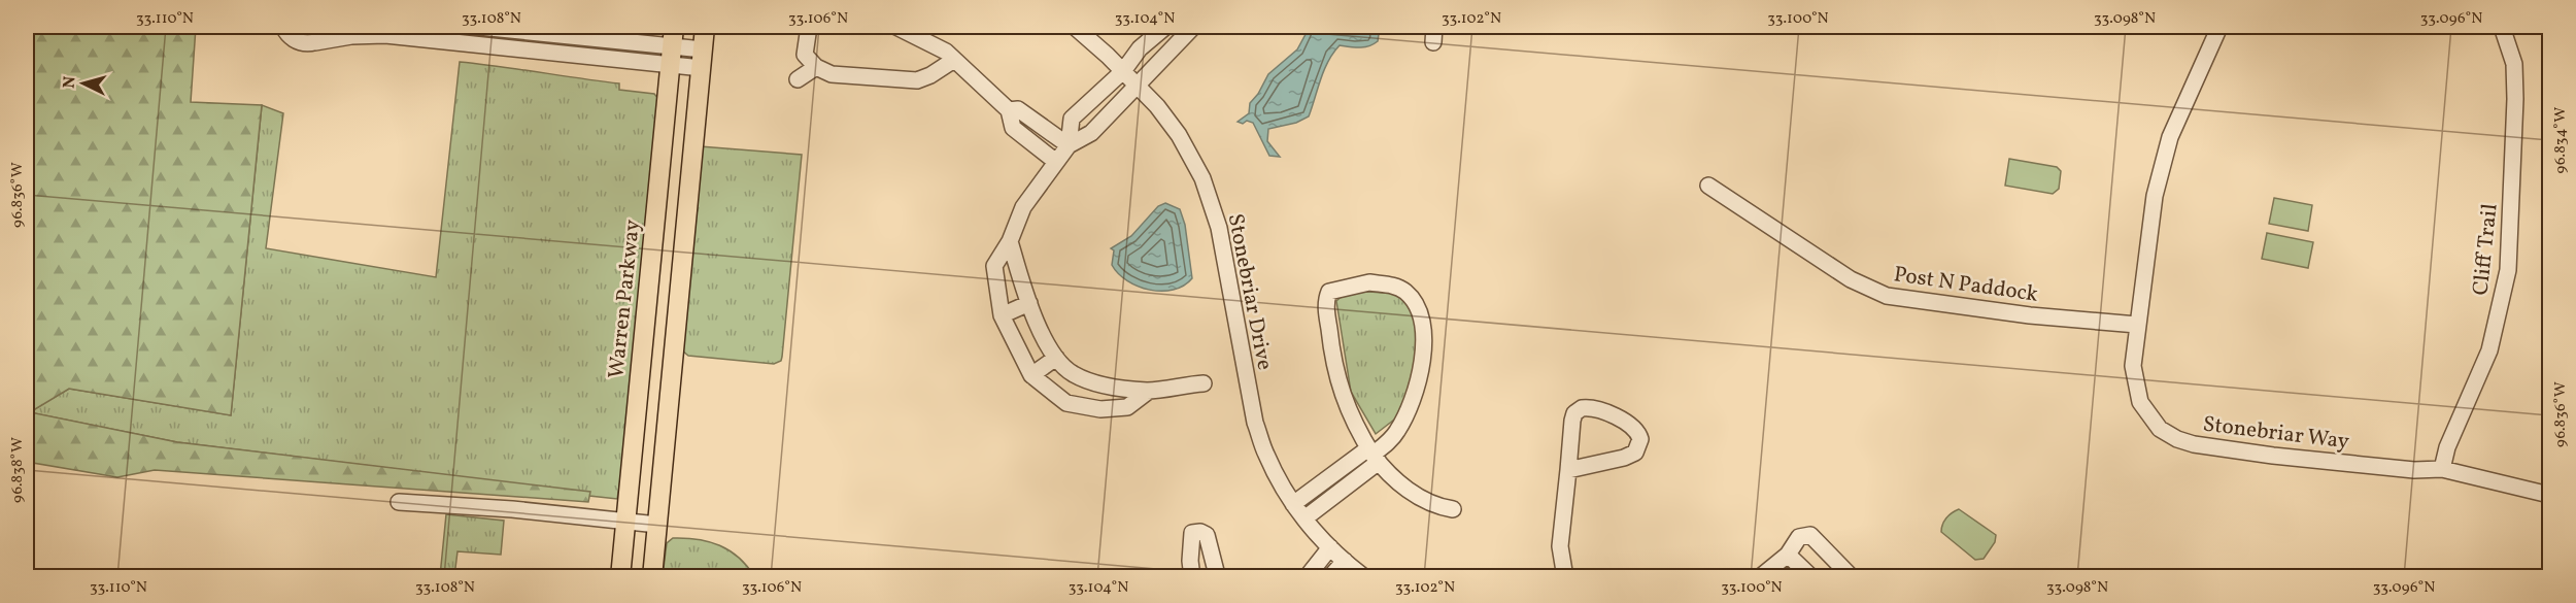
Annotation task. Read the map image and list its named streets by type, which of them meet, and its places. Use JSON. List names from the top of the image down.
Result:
{
  "streets": {
    "main road": ["Warren Parkway"],
    "street": [
      "Cliff Trail",
      "Post N Paddock",
      "Stonebriar Drive",
      "Stonebriar Way"
    ]
  },
  "crossings": [
    ["Cliff Trail", "Stonebriar Way"],
    ["Post N Paddock", "Stonebriar Way"]
  ],
  "north": "left",
  "coordinates": [
    "33.110°N",
    "33.108°N",
    "33.106°N",
    "33.104°N",
    "33.102°N",
    "33.100°N",
    "33.098°N",
    "33.096°N",
    "96.834°W",
    "96.836°W",
    "96.838°W"
  ]
}
